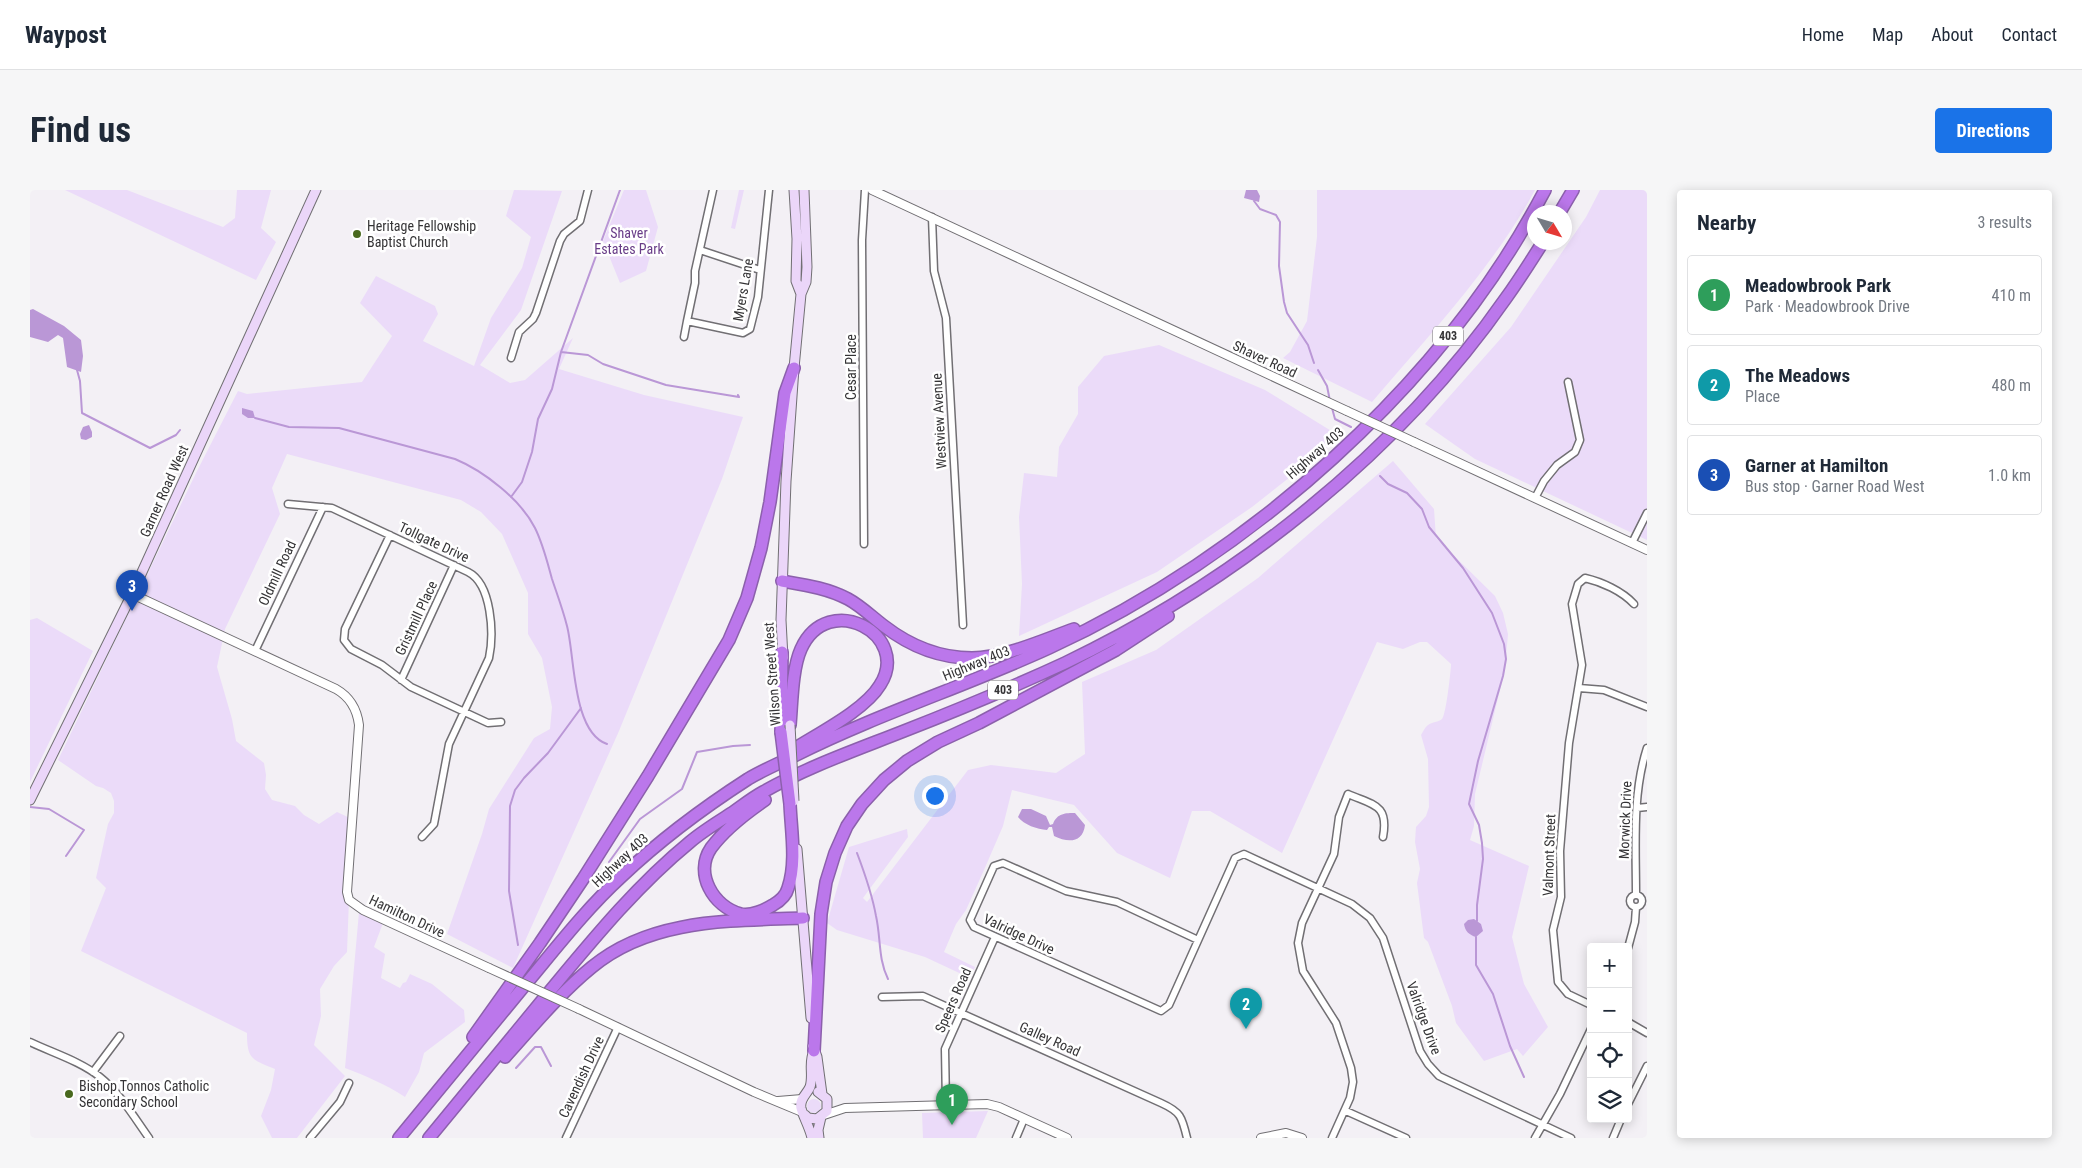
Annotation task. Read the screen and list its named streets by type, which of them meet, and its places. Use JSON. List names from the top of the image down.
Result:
{
  "streets": {
    "highway": ["403", "Highway 403"],
    "main road": ["Garner Road West", "Wilson Street West"],
    "street": [
      "Myers Lane",
      "Shaver Road",
      "Cesar Place",
      "Westview Avenue",
      "Tollgate Drive",
      "Oldmill Road",
      "Gristmill Place",
      "Morwick Drive",
      "Valmont Street",
      "Hamilton Drive",
      "Valridge Drive",
      "Speers Road",
      "Galley Road",
      "Cavendish Drive"
    ]
  },
  "crossings": [
    ["Shaver Road", "Westview Avenue"],
    ["Garner Road West", "Hamilton Drive"],
    ["Tollgate Drive", "Oldmill Road"],
    ["Tollgate Drive", "Gristmill Place"],
    ["Oldmill Road", "Hamilton Drive"],
    ["Hamilton Drive", "Cavendish Drive"],
    ["Valridge Drive", "Speers Road"],
    ["Speers Road", "Galley Road"]
  ],
  "parks": ["Shaver Estates Park"],
  "places": ["Heritage Fellowship Baptist Church", "Bishop Tonnos Catholic Secondary School"],
  "north": "bottom right",
  "page": {
    "header": "Waypost",
    "nav": [
      "Home",
      "Map",
      "About",
      "Contact"
    ],
    "buttons": "Directions",
    "title": "Find us",
    "heading": ["Nearby", "3 results"],
    "list": [
      {
        "mark": "1",
        "name": "Meadowbrook Park",
        "note": "Park · Meadowbrook Drive",
        "value": "410 m"
      },
      {
        "mark": "2",
        "name": "The Meadows",
        "note": "Place",
        "value": "480 m"
      },
      {
        "mark": "3",
        "name": "Garner at Hamilton",
        "note": "Bus stop · Garner Road West",
        "value": "1.0 km"
      }
    ],
    "pins": ["3", "2", "1"],
    "map_buttons": ["+", "−"]
  }
}
